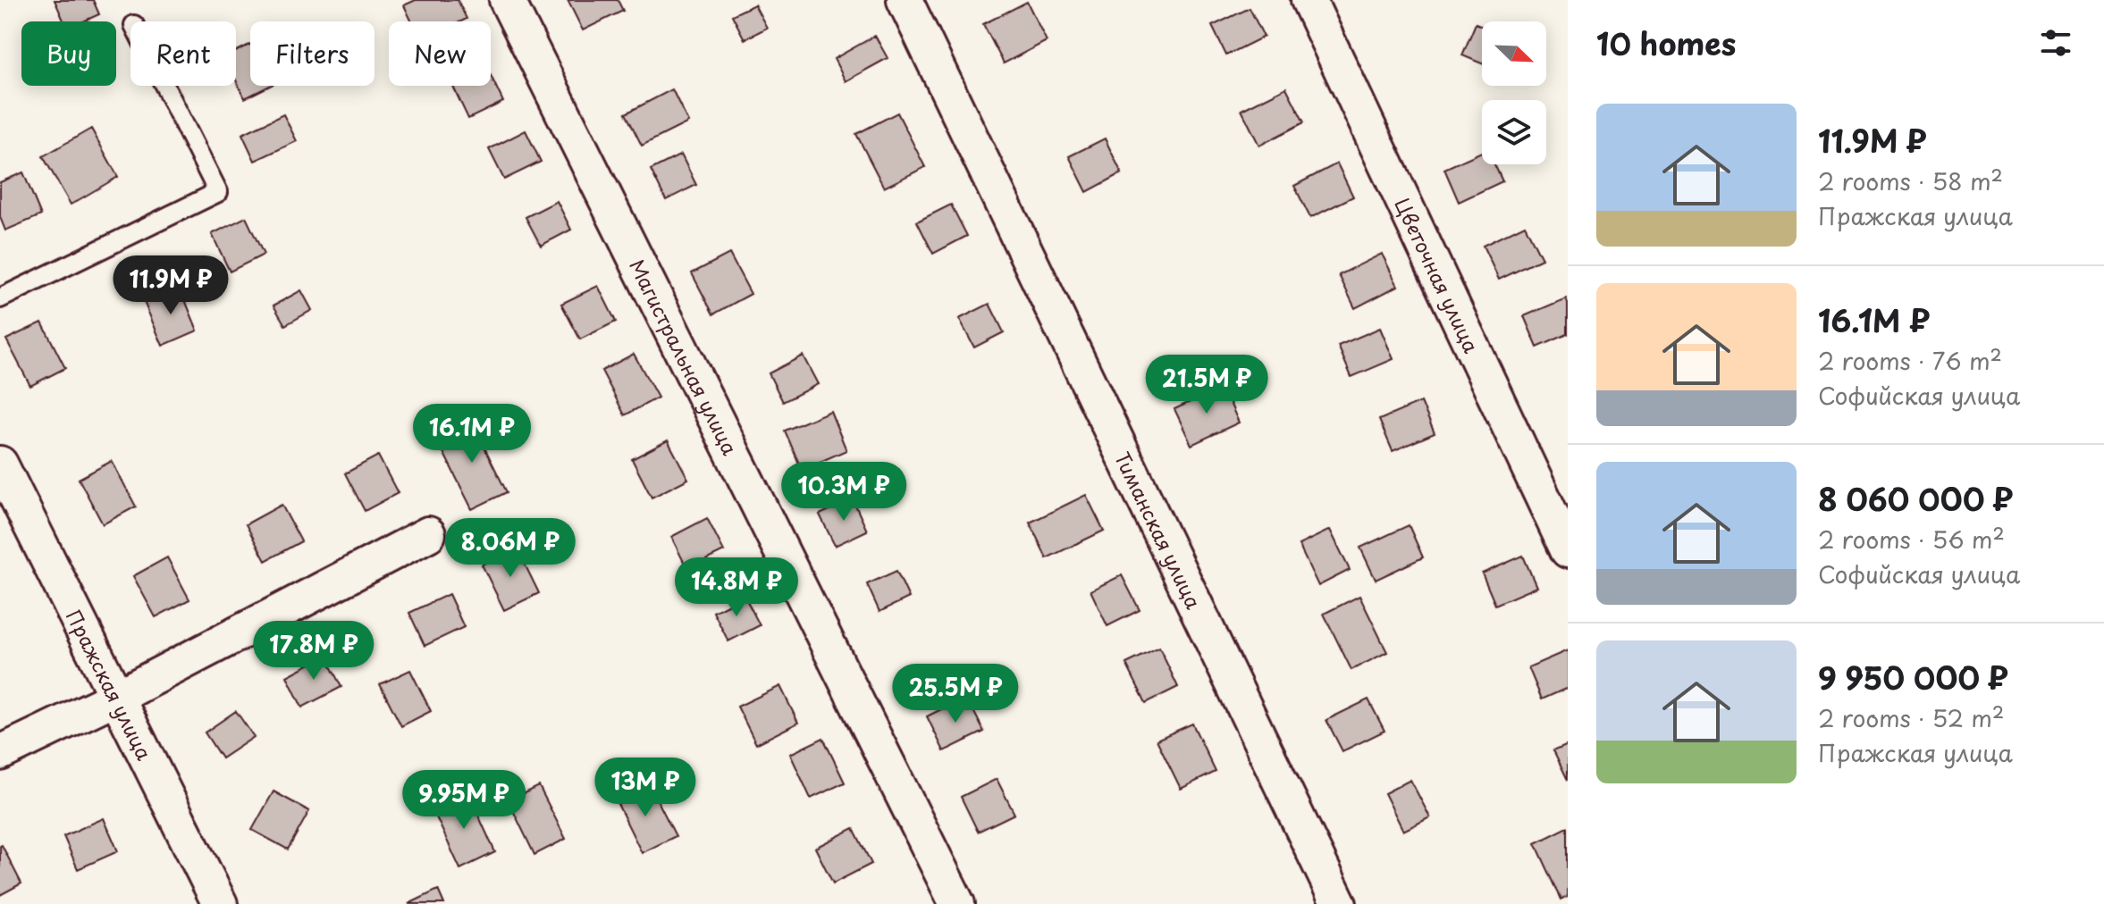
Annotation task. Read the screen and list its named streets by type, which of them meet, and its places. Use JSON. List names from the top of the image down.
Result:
{
  "streets": {
    "street": [
      "Цветочная улица",
      "Магистральная улица",
      "Тиманская улица",
      "Пражская улица"
    ]
  },
  "north": "bottom right",
  "page": {
    "heading": "10 homes",
    "chip": [
      "Buy",
      "Rent",
      "Filters",
      "New"
    ],
    "list": [
      {
        "name": "11.9M ₽",
        "note": "2 rooms · 58 m² · Пражская улица"
      },
      {
        "name": "16.1M ₽",
        "note": "2 rooms · 76 m² · Софийская улица"
      },
      {
        "name": "8 060 000 ₽",
        "note": "2 rooms · 56 m² · Софийская улица"
      },
      {
        "name": "9 950 000 ₽",
        "note": "2 rooms · 52 m² · Пражская улица"
      }
    ],
    "price": [
      "11.9M ₽",
      "21.5M ₽",
      "16.1M ₽",
      "10.3M ₽",
      "8.06M ₽",
      "14.8M ₽",
      "17.8M ₽",
      "25.5M ₽",
      "13M ₽",
      "9.95M ₽"
    ]
  }
}
